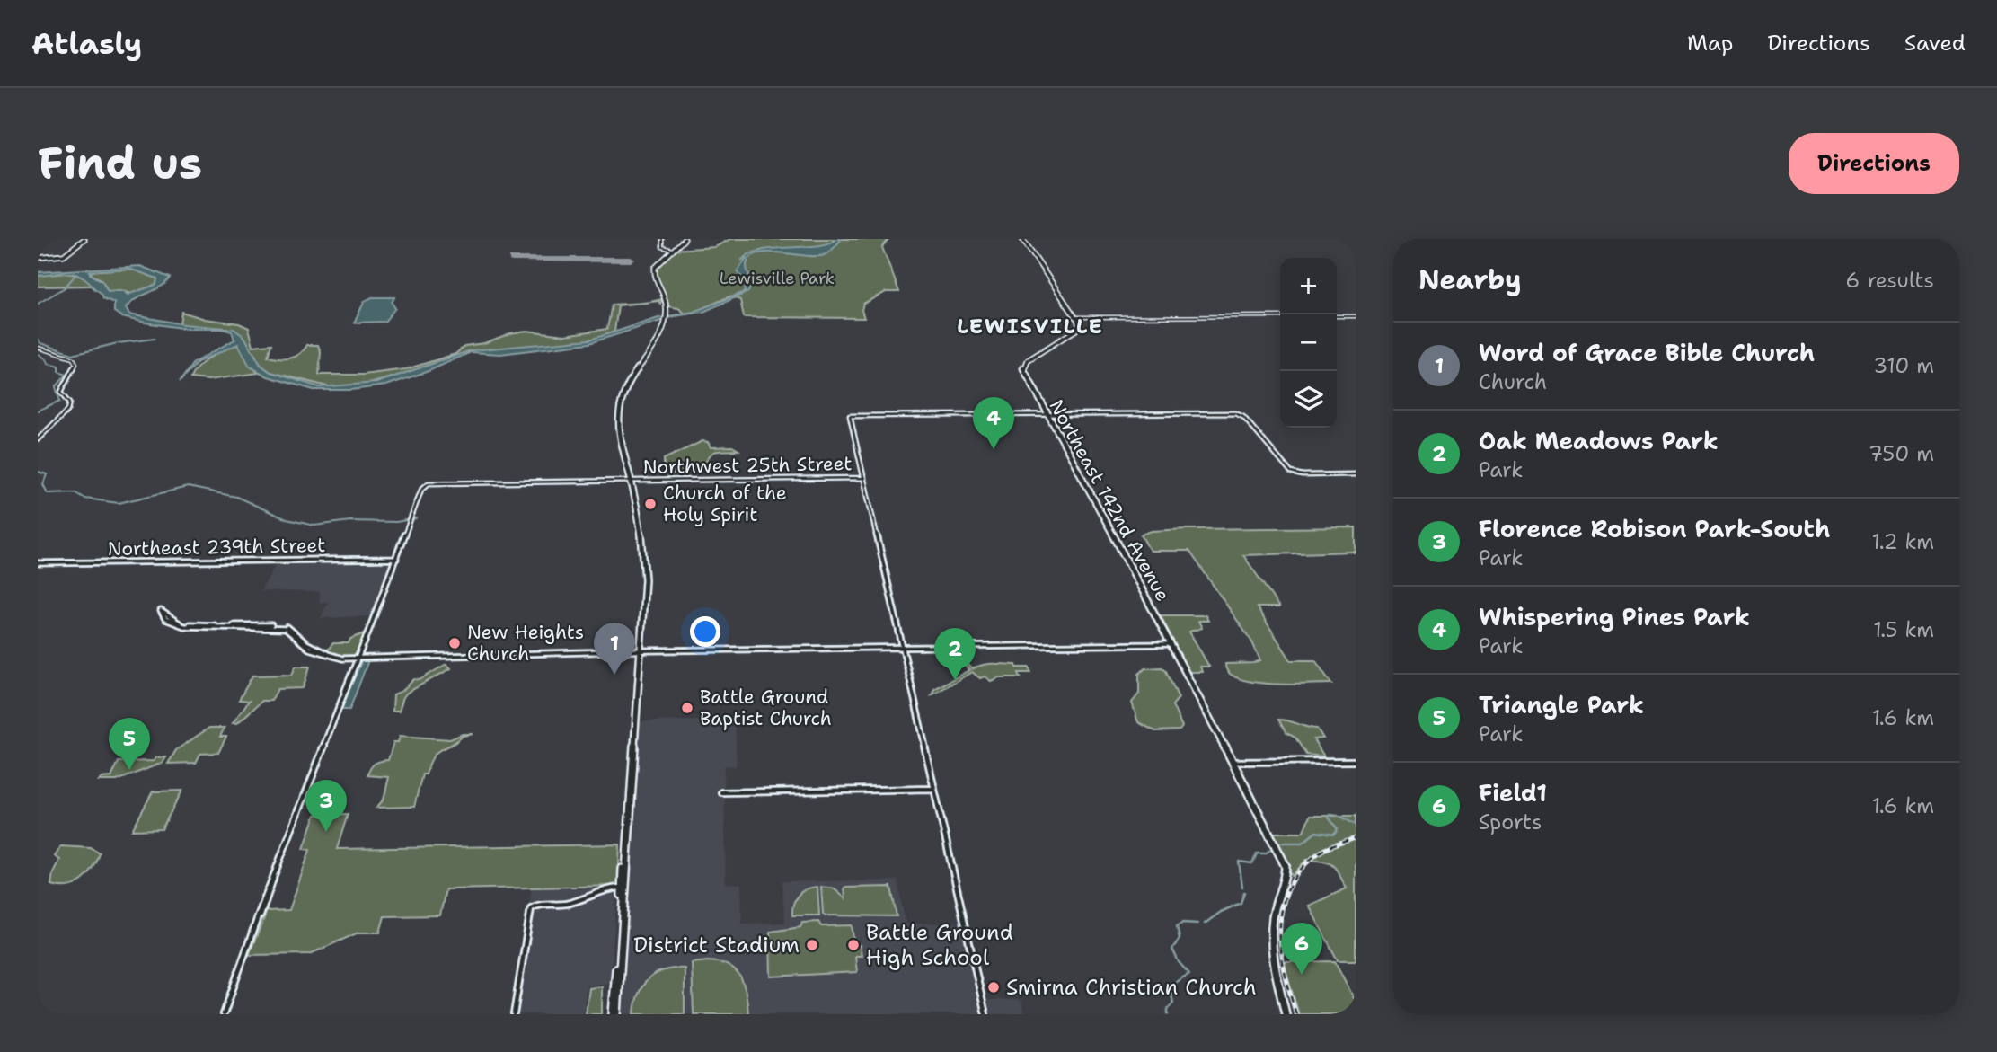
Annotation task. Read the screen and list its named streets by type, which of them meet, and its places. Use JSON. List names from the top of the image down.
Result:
{
  "streets": {
    "main road": ["Northeast 142nd Avenue"],
    "street": ["Northwest 25th Street", "Northeast 239th Street"]
  },
  "crossings": [
    ["Northwest 25th Street", "Northeast 239th Street"]
  ],
  "districts": ["LEWISVILLE"],
  "parks": ["Lewisville Park"],
  "places": [
    "Church of the Holy Spirit",
    "New Heights Church",
    "Battle Ground Baptist Church",
    "District Stadium",
    "Battle Ground High School",
    "Smirna Christian Church"
  ],
  "page": {
    "header": "Atlasly",
    "nav": ["Map", "Directions", "Saved"],
    "buttons": "Directions",
    "title": "Find us",
    "heading": ["Nearby", "6 results"],
    "map_buttons": ["+", "−"],
    "list": [
      {
        "mark": "1",
        "name": "Word of Grace Bible Church",
        "note": "Church",
        "value": "310 m"
      },
      {
        "mark": "2",
        "name": "Oak Meadows Park",
        "note": "Park",
        "value": "750 m"
      },
      {
        "mark": "3",
        "name": "Florence Robison Park-South",
        "note": "Park",
        "value": "1.2 km"
      },
      {
        "mark": "4",
        "name": "Whispering Pines Park",
        "note": "Park",
        "value": "1.5 km"
      },
      {
        "mark": "5",
        "name": "Triangle Park",
        "note": "Park",
        "value": "1.6 km"
      },
      {
        "mark": "6",
        "name": "Field1",
        "note": "Sports",
        "value": "1.6 km"
      }
    ],
    "pins": [
      "4",
      "1",
      "2",
      "5",
      "3",
      "6"
    ]
  }
}
